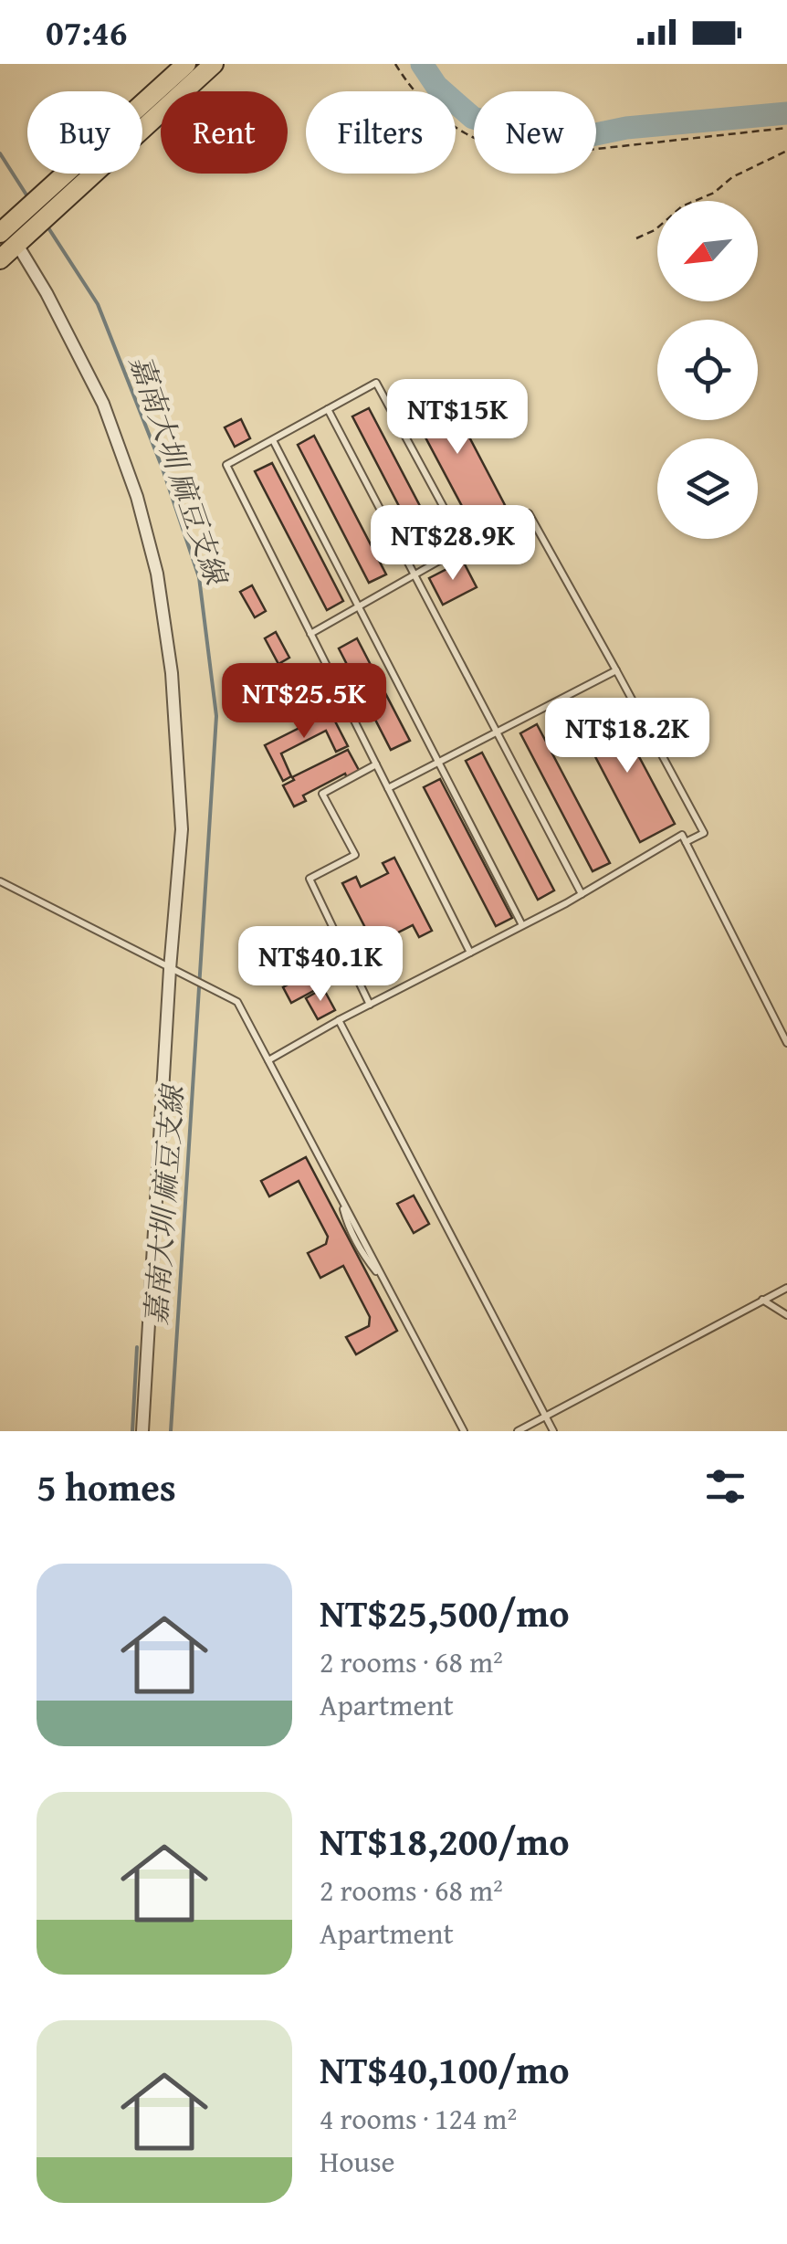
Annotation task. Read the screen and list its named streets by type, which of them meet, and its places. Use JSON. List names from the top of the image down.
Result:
{
  "water": ["嘉南大圳 麻豆支線"],
  "north": "bottom left",
  "page": {
    "status": "07:46",
    "chip": [
      "Buy",
      "Rent",
      "Filters",
      "New"
    ],
    "price": [
      "NT$15K",
      "NT$28.9K",
      "NT$25.5K",
      "NT$18.2K",
      "NT$40.1K"
    ],
    "heading": "5 homes",
    "list": [
      {
        "name": "NT$25,500/mo",
        "note": "2 rooms · 68 m² · Apartment"
      },
      {
        "name": "NT$18,200/mo",
        "note": "2 rooms · 68 m² · Apartment"
      },
      {
        "name": "NT$40,100/mo",
        "note": "4 rooms · 124 m² · House"
      }
    ]
  }
}
